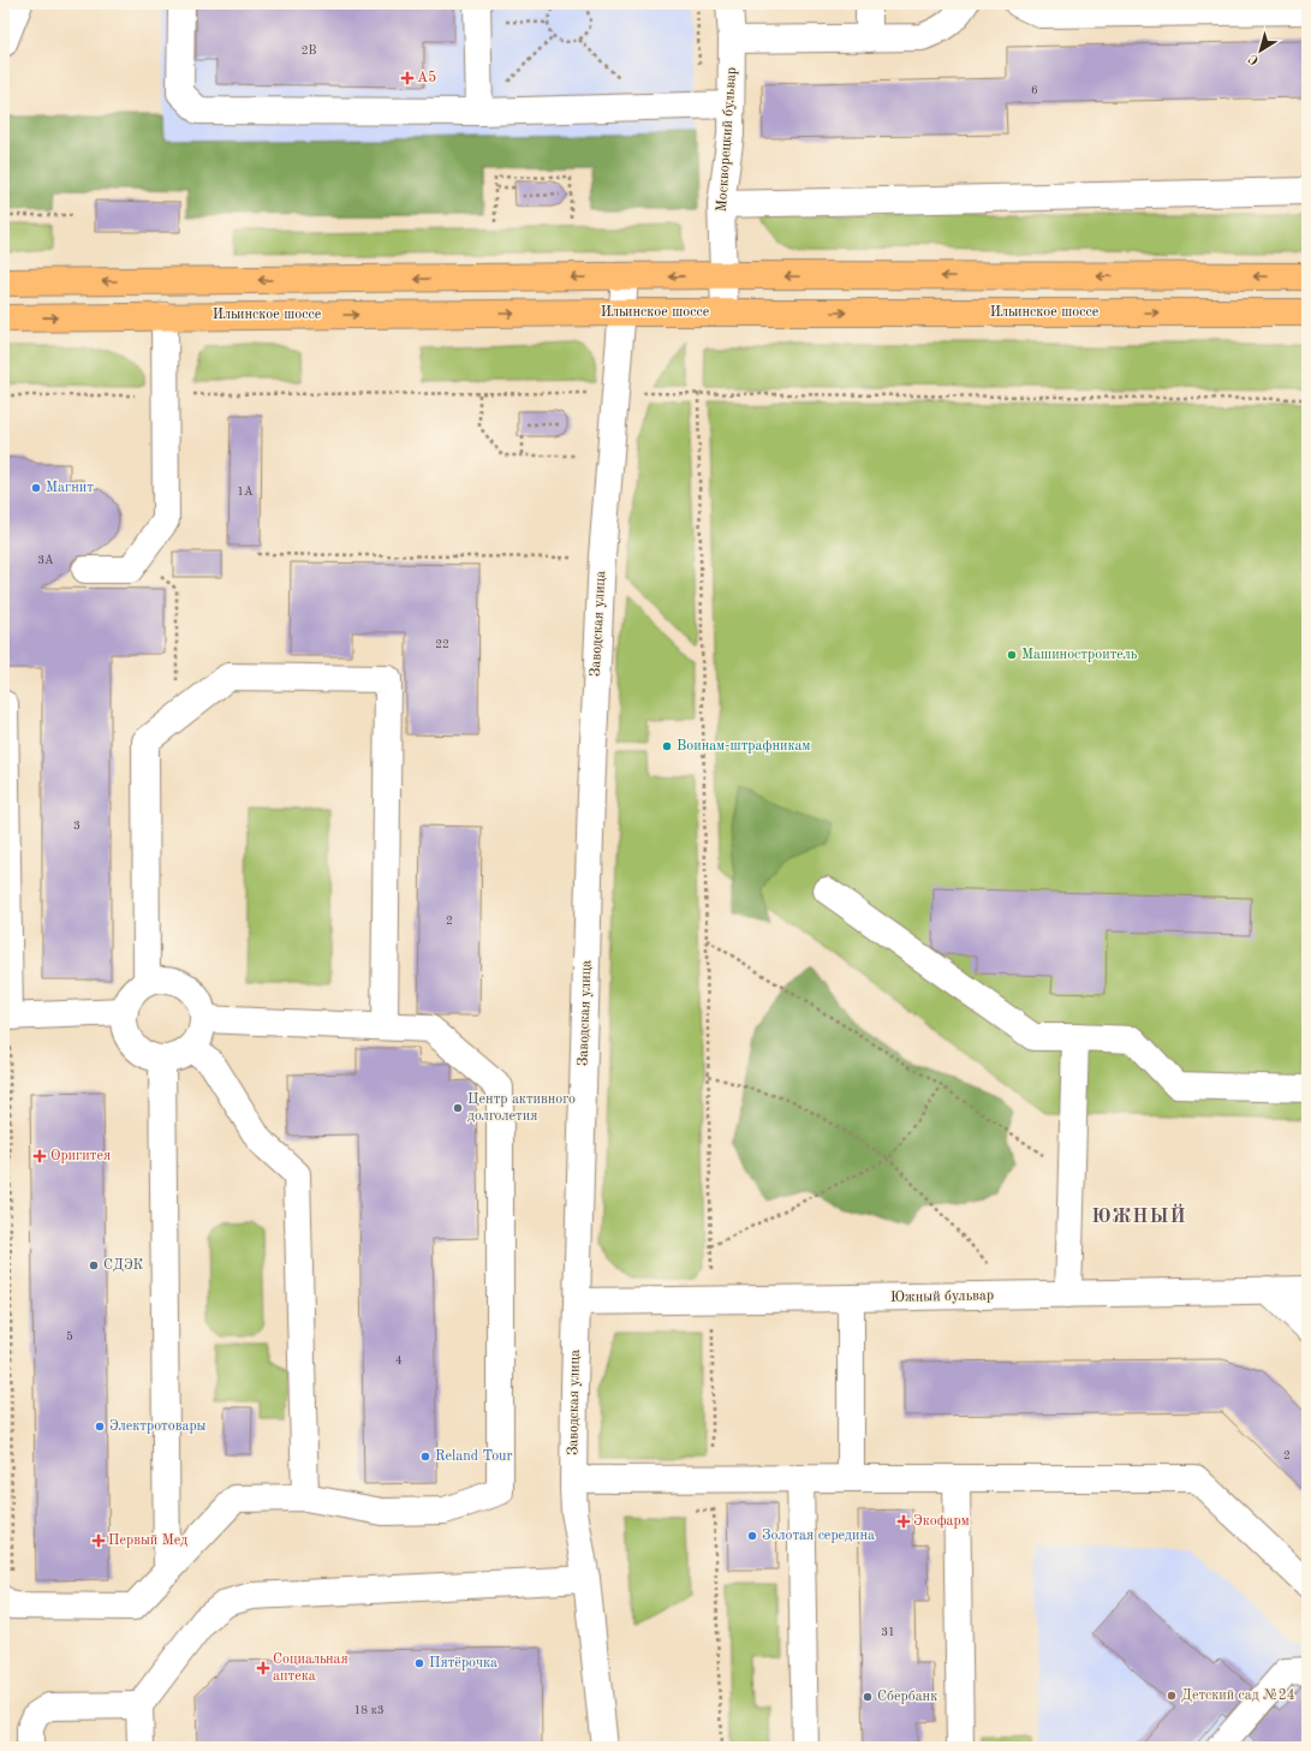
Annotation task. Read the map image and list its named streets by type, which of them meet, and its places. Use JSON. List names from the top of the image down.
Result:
{
  "streets": {
    "main road": ["Ильинское шоссе"],
    "street": ["Москворецкий бульвар", "Заводская улица", "Южный бульвар"]
  },
  "crossings": [
    ["Москворецкий бульвар", "Ильинское шоссе"],
    ["Ильинское шоссе", "Заводская улица"],
    ["Заводская улица", "Южный бульвар"]
  ],
  "districts": ["ЮЖНЫЙ"],
  "places": {
    "health": [
      "А5",
      "Оригитея",
      "Экофарм",
      "Первый Мед",
      "Социальная аптека"
    ],
    "other": [
      "Магнит",
      "Машиностроитель",
      "Воинам-штрафникам",
      "Центр активного долголетия",
      "СДЭК",
      "Электротовары",
      "Reland Tour",
      "Золотая середина",
      "Пятёрочка",
      "Детский сад №24",
      "Сбербанк"
    ]
  },
  "house_numbers": [
    "2В",
    "6",
    "1А",
    "3А",
    "22",
    "3",
    "2",
    "5",
    "4",
    "2",
    "31",
    "18 к3"
  ],
  "north": "bottom left"
}
